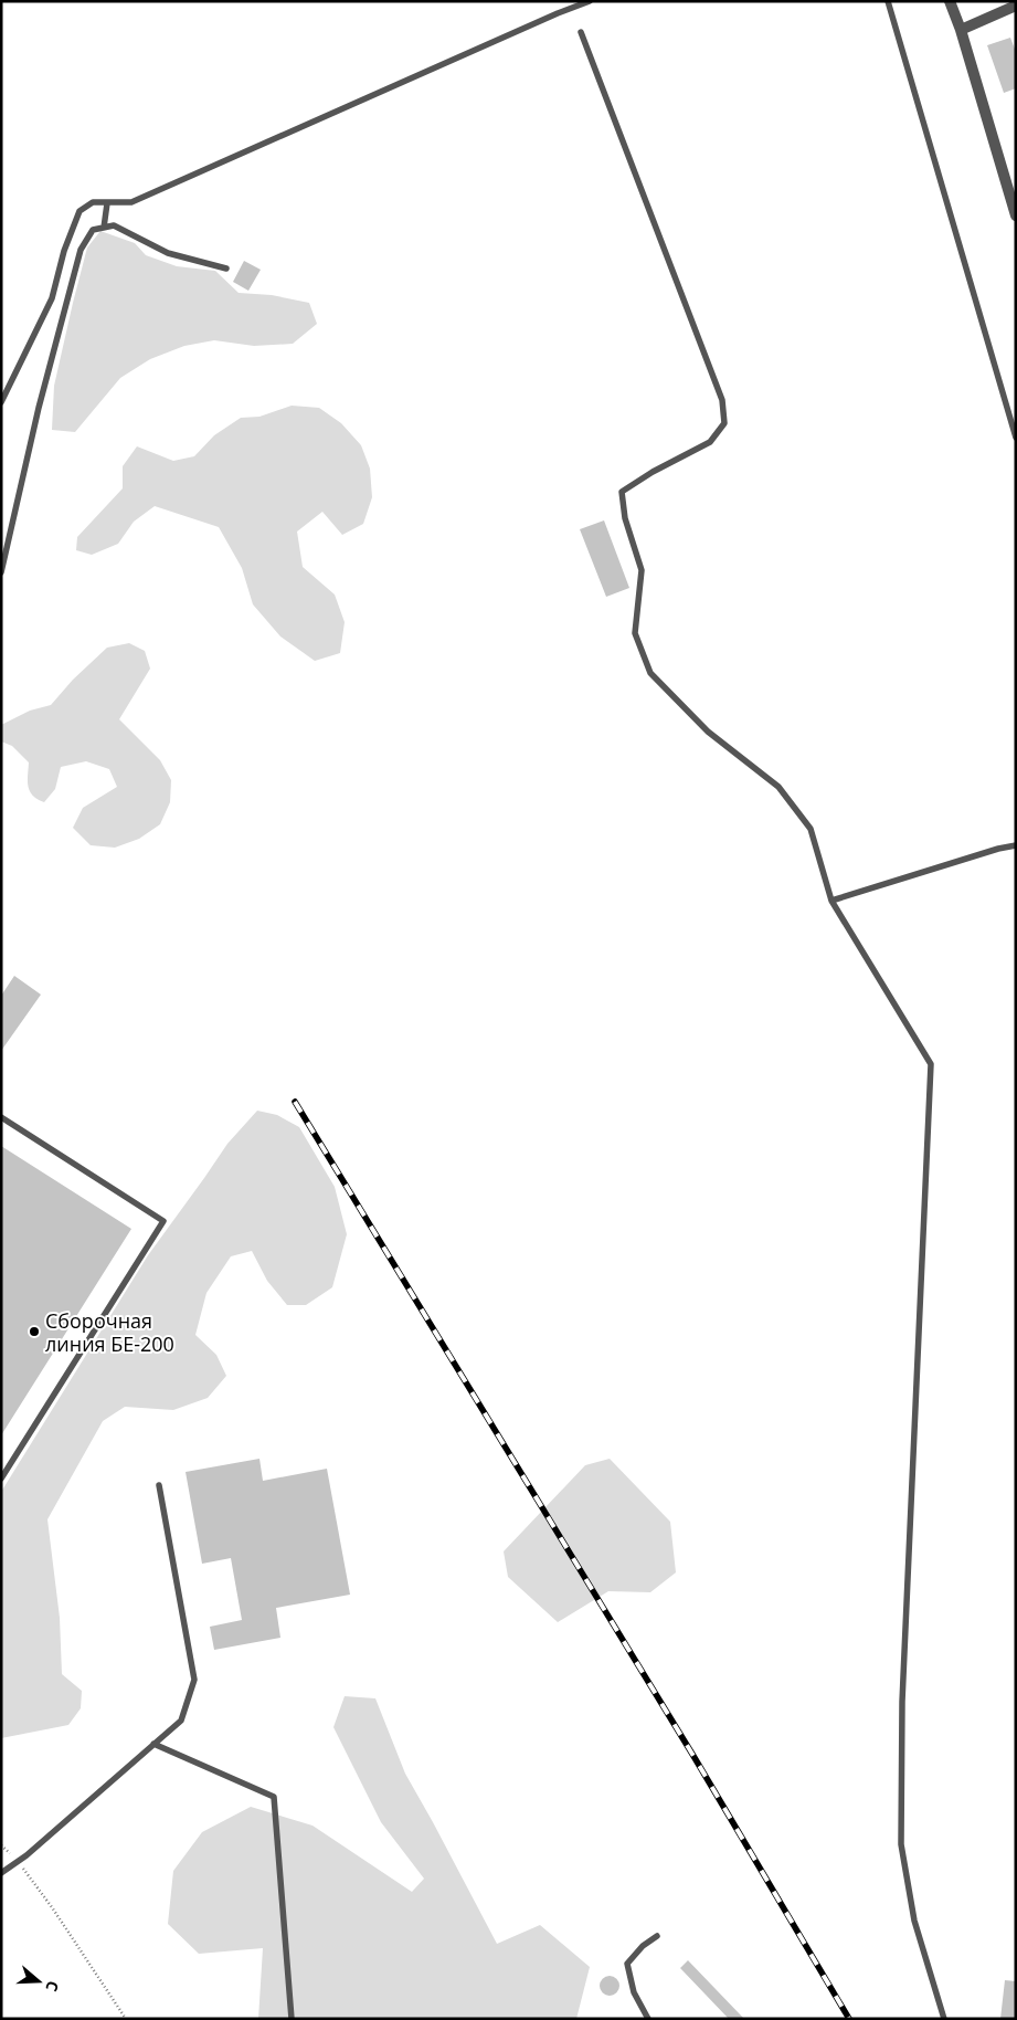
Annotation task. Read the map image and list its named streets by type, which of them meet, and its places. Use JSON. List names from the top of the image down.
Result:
{
  "places": ["Сборочная линия БЕ-200"],
  "north": "right"
}
